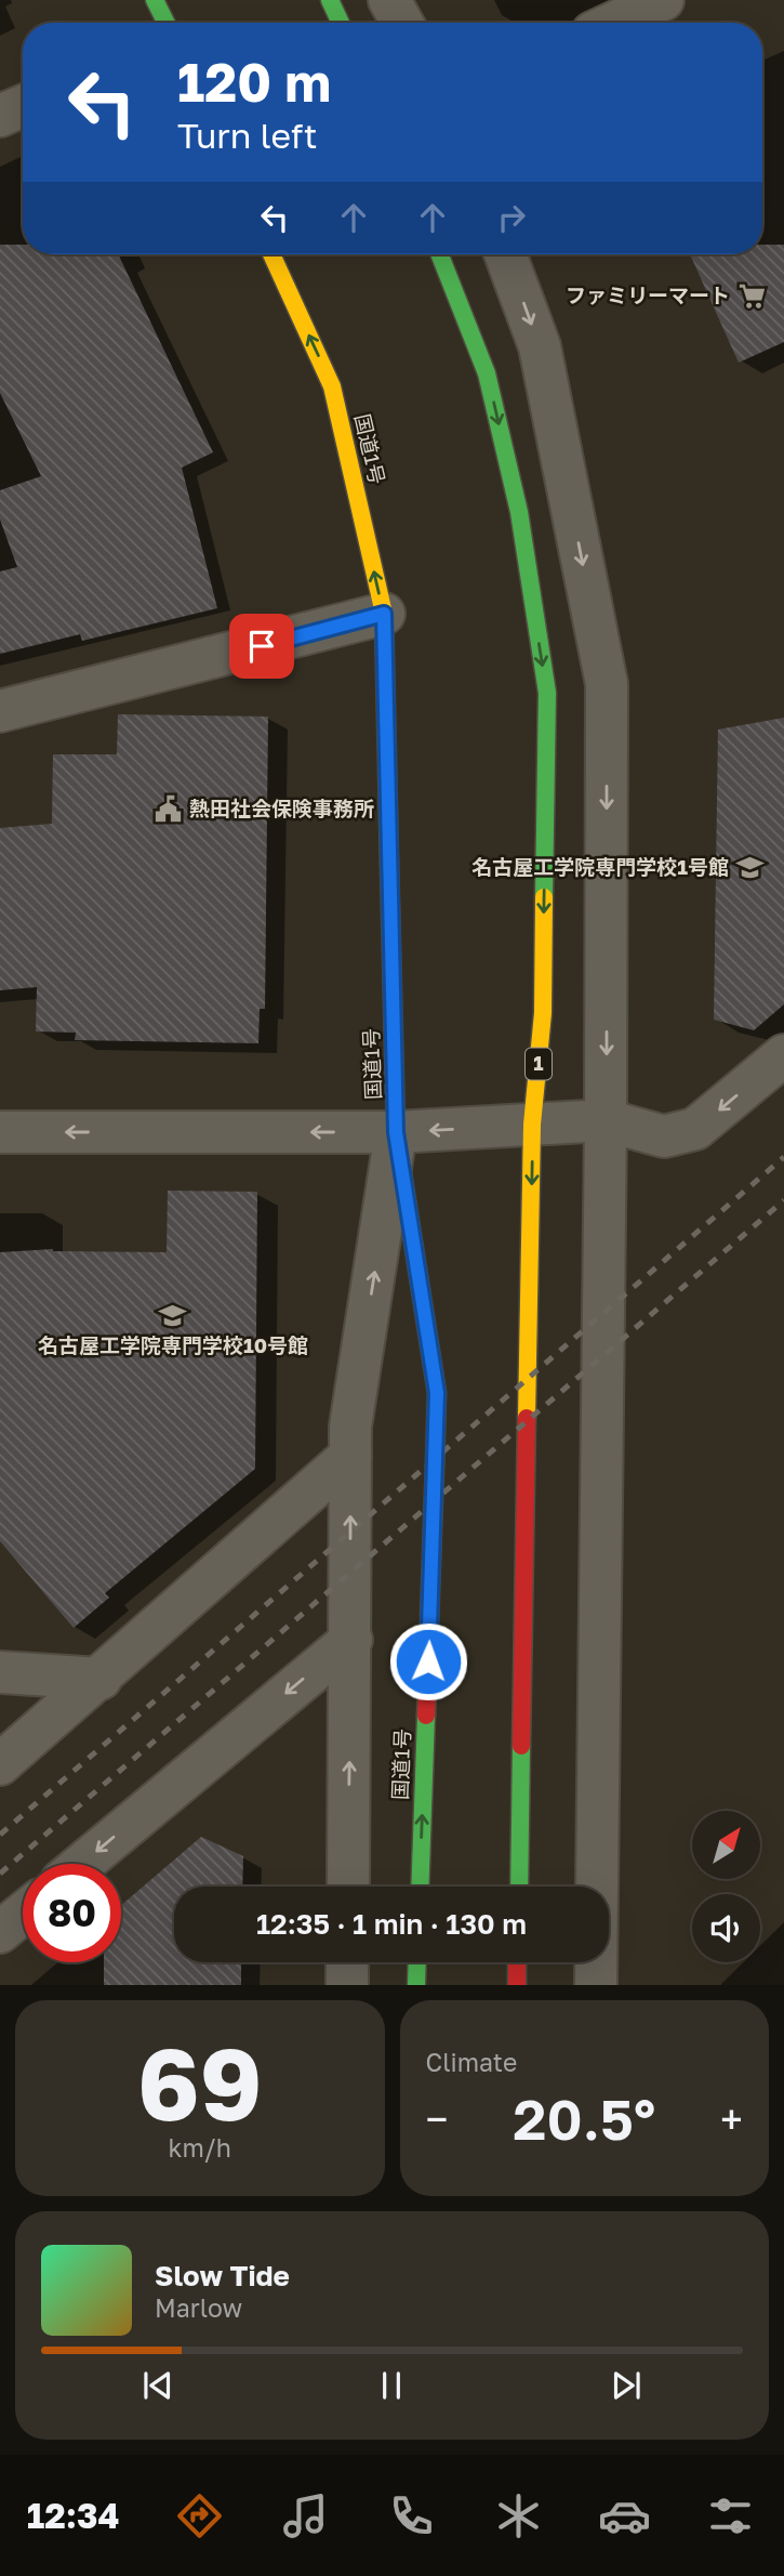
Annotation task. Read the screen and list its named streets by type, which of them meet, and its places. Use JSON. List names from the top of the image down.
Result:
{
  "streets": {
    "highway": ["国道1号", "1"]
  },
  "places": {
    "supermarket": ["ファミリーマート"],
    "public building": ["熱田社会保険事務所"],
    "school or university": ["名古屋工学院専門学校1号館", "名古屋工学院専門学校10号館"]
  },
  "north": "top right",
  "page": {
    "turn": ["120 m", "Turn left"],
    "limit": "80",
    "trip": "12:35 · 1 min · 130 m",
    "tile": [
      ["69", "km/h"],
      "Climate"
    ],
    "heat": ["−", "20.5°", "+"],
    "song": ["Slow Tide", "Marlow"],
    "tabs": "12:34"
  }
}
